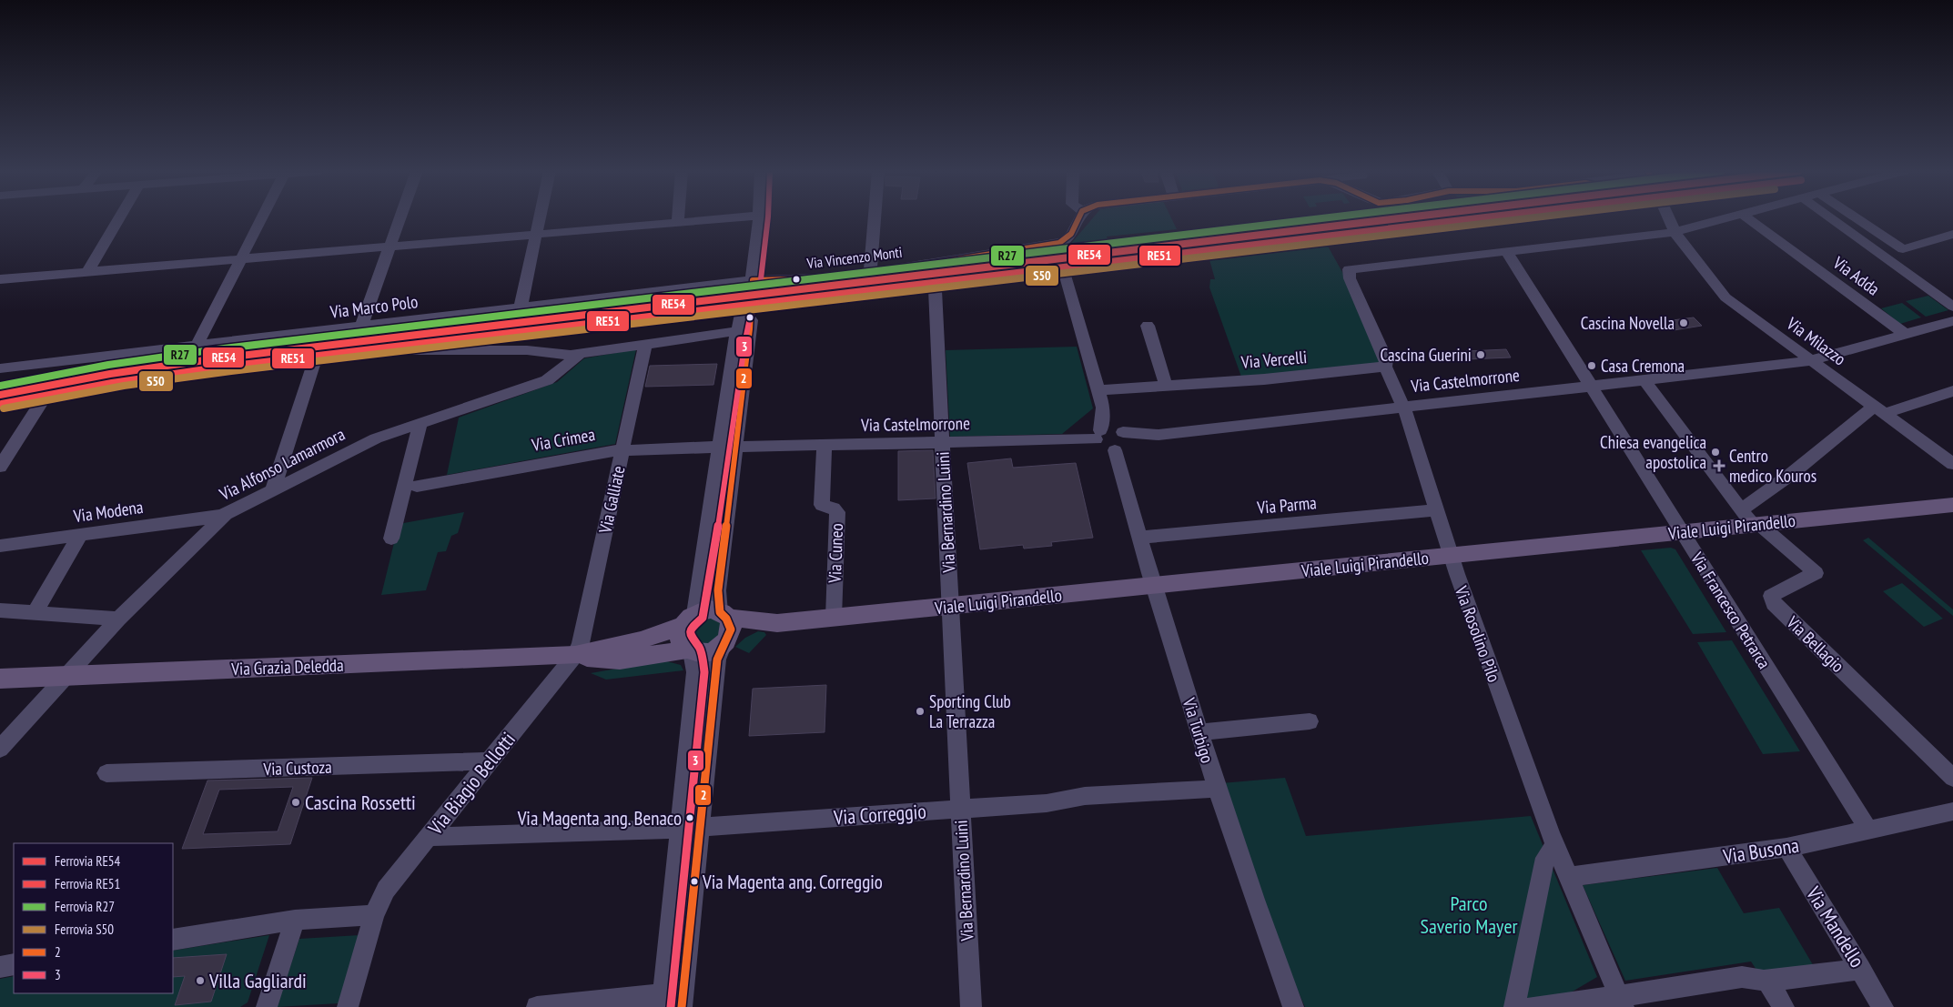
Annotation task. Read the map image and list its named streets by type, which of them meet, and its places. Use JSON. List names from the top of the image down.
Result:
{
  "streets": {
    "main road": ["Viale Luigi Pirandello", "Via Grazia Deledda"],
    "street": [
      "Via Vincenzo Monti",
      "Via Adda",
      "Via Marco Polo",
      "Via Milazzo",
      "Via Vercelli",
      "Via Castelmorrone",
      "Via Crimea",
      "Via Alfonso Lamarmora",
      "Via Galliate",
      "Via Parma",
      "Via Modena",
      "Via Bernardino Luini",
      "Via Cuneo",
      "Via Francesco Petrarca",
      "Via Rosolino Pilo",
      "Via Bellagio",
      "Via Turbigo",
      "Via Custoza",
      "Via Biagio Bellotti",
      "Via Correggio",
      "Via Busona",
      "Via Mandello"
    ]
  },
  "crossings": [
    ["Via Vincenzo Monti", "Via Marco Polo"],
    ["Via Vincenzo Monti", "Via Bernardino Luini"],
    ["Via Adda", "Via Castelmorrone"],
    ["Via Milazzo", "Via Castelmorrone"],
    ["Via Vercelli", "Via Rosolino Pilo"],
    ["Via Castelmorrone", "Via Bernardino Luini"],
    ["Via Castelmorrone", "Via Cuneo"],
    ["Via Castelmorrone", "Via Francesco Petrarca"],
    ["Via Castelmorrone", "Via Rosolino Pilo"],
    ["Via Castelmorrone", "Via Turbigo"],
    ["Via Crimea", "Via Galliate"],
    ["Via Alfonso Lamarmora", "Via Modena"],
    ["Via Alfonso Lamarmora", "Via Grazia Deledda"],
    ["Via Galliate", "Via Grazia Deledda"],
    ["Via Galliate", "Via Biagio Bellotti"],
    ["Via Parma", "Via Rosolino Pilo"],
    ["Via Parma", "Via Turbigo"],
    ["Via Bernardino Luini", "Viale Luigi Pirandello"],
    ["Via Bernardino Luini", "Via Correggio"],
    ["Viale Luigi Pirandello", "Via Cuneo"],
    ["Viale Luigi Pirandello", "Via Francesco Petrarca"],
    ["Viale Luigi Pirandello", "Via Rosolino Pilo"],
    ["Viale Luigi Pirandello", "Via Bellagio"],
    ["Viale Luigi Pirandello", "Via Grazia Deledda"],
    ["Viale Luigi Pirandello", "Via Turbigo"],
    ["Via Francesco Petrarca", "Via Rosolino Pilo"],
    ["Via Francesco Petrarca", "Via Busona"],
    ["Via Rosolino Pilo", "Via Busona"],
    ["Via Grazia Deledda", "Via Biagio Bellotti"],
    ["Via Turbigo", "Via Correggio"],
    ["Via Custoza", "Via Biagio Bellotti"],
    ["Via Biagio Bellotti", "Via Correggio"],
    ["Via Busona", "Via Mandello"]
  ],
  "parks": ["Parco Saverio Mayer"],
  "places": {
    "other": [
      "Cascina Novella",
      "Cascina Guerini",
      "Casa Cremona",
      "Chiesa evangelica apostolica",
      "Sporting Club La Terrazza",
      "Cascina Rossetti",
      "Via Magenta ang. Benaco",
      "Via Magenta ang. Correggio",
      "Villa Gagliardi"
    ],
    "health": ["Centro medico Kouros"]
  },
  "lines": [
    "rail line RE54",
    "rail line RE51",
    "rail line R27",
    "rail line S50",
    "transit line 2",
    "transit line 3"
  ],
  "legend": [
    "Ferrovia RE54",
    "Ferrovia RE51",
    "Ferrovia R27",
    "Ferrovia S50",
    "2",
    "3"
  ]
}
